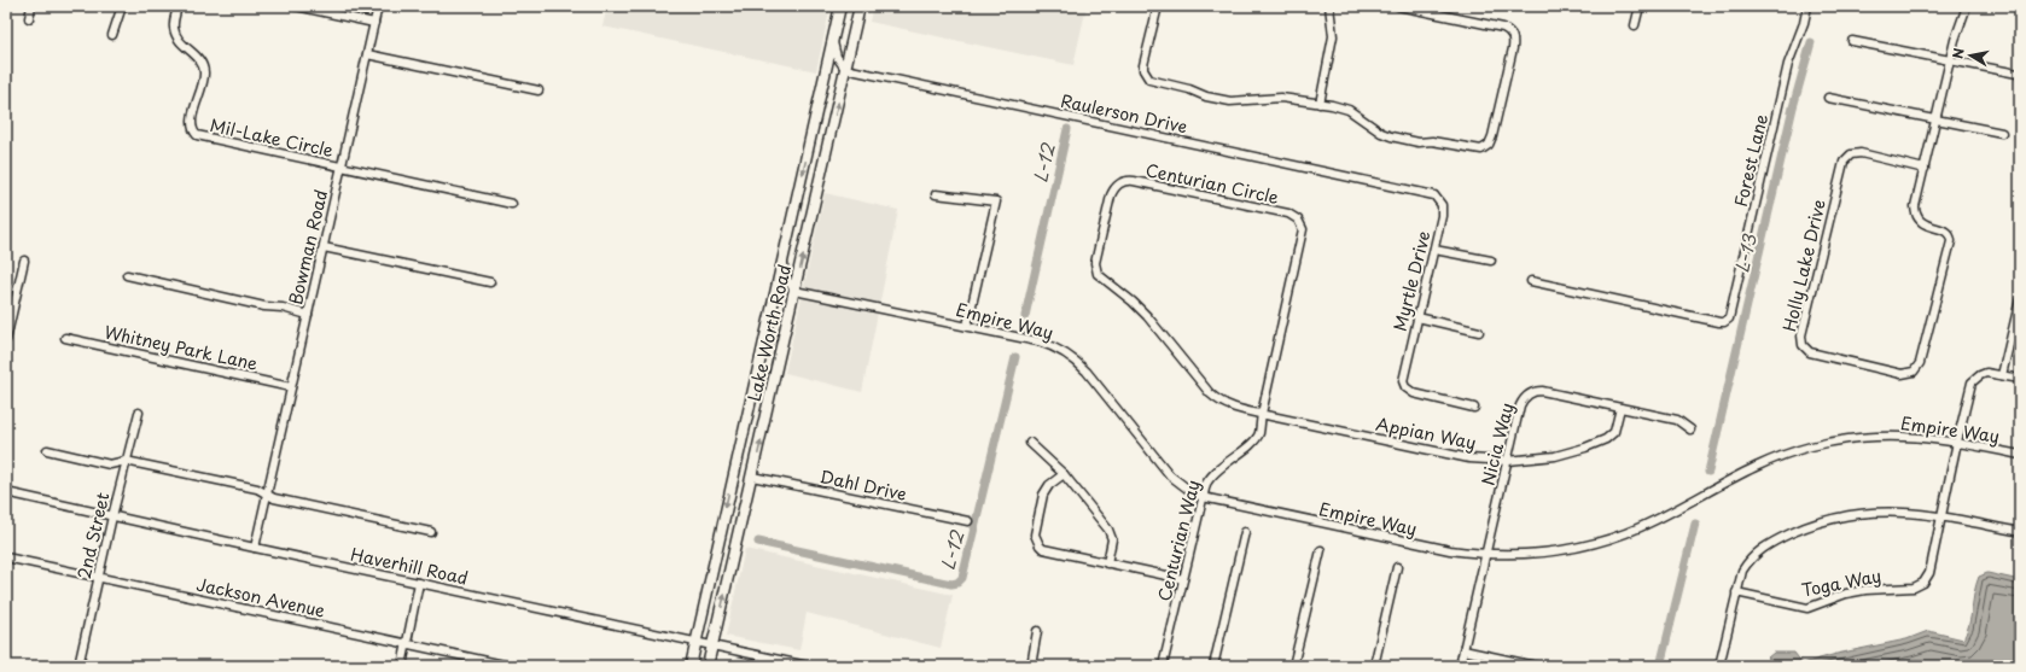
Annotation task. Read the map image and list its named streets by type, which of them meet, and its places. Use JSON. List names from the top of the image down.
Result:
{
  "streets": {
    "main road": ["Lake Worth Road"],
    "street": [
      "Raulerson Drive",
      "Mil-Lake Circle",
      "Forest Lane",
      "Centurian Circle",
      "Bowman Road",
      "Holly Lake Drive",
      "Myrtle Drive",
      "Empire Way",
      "Whitney Park Lane",
      "Appian Way",
      "Nicia Way",
      "Dahl Drive",
      "2nd Street",
      "Centurian Way",
      "Haverhill Road",
      "Toga Way",
      "Jackson Avenue"
    ]
  },
  "crossings": [
    ["Raulerson Drive", "Myrtle Drive"],
    ["Raulerson Drive", "Lake Worth Road"],
    ["Mil-Lake Circle", "Bowman Road"],
    ["Centurian Circle", "Appian Way"],
    ["Centurian Circle", "Centurian Way"],
    ["Bowman Road", "Whitney Park Lane"],
    ["Bowman Road", "Haverhill Road"],
    ["Empire Way", "Lake Worth Road"],
    ["Empire Way", "Nicia Way"],
    ["Empire Way", "Centurian Way"],
    ["Empire Way", "Toga Way"],
    ["Lake Worth Road", "Dahl Drive"],
    ["Lake Worth Road", "Haverhill Road"],
    ["Appian Way", "Nicia Way"],
    ["Appian Way", "Centurian Way"],
    ["2nd Street", "Haverhill Road"],
    ["2nd Street", "Jackson Avenue"]
  ],
  "water": ["L-12", "L-13"],
  "north": "left"
}
